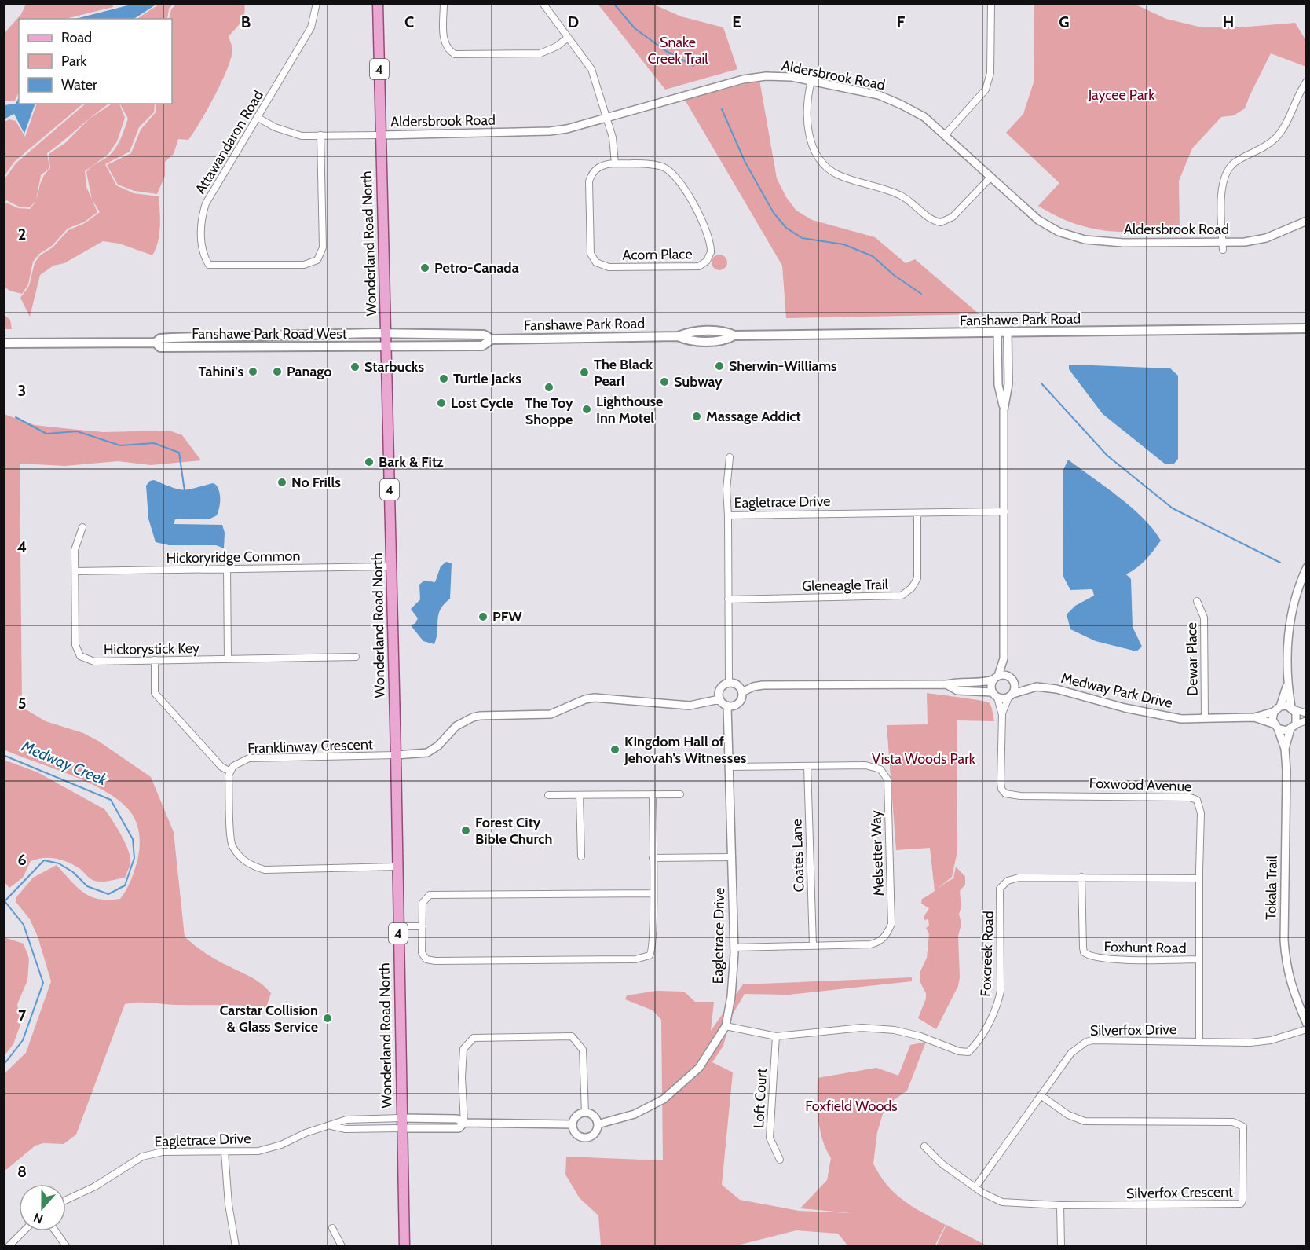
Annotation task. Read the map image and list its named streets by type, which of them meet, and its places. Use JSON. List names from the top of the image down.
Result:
{
  "streets": {
    "main road": [
      "4",
      "Wonderland Road North",
      "Fanshawe Park Road",
      "Fanshawe Park Road West"
    ],
    "street": [
      "Aldersbrook Road",
      "Attawandaron Road",
      "Acorn Place",
      "Eagletrace Drive",
      "Hickoryridge Common",
      "Gleneagle Trail",
      "Hickorystick Key",
      "Dewar Place",
      "Medway Park Drive",
      "Franklinway Crescent",
      "Foxwood Avenue",
      "Melsetter Way",
      "Coates Lane",
      "Tokala Trail",
      "Foxhunt Road",
      "Foxcreek Road",
      "Silverfox Drive",
      "Loft Court",
      "Silverfox Crescent"
    ]
  },
  "crossings": [
    ["Aldersbrook Road", "Attawandaron Road"],
    ["Aldersbrook Road", "Wonderland Road North"],
    ["Wonderland Road North", "Fanshawe Park Road"],
    ["Wonderland Road North", "Fanshawe Park Road West"],
    ["Wonderland Road North", "Eagletrace Drive"],
    ["Wonderland Road North", "Hickoryridge Common"],
    ["Wonderland Road North", "Franklinway Crescent"],
    ["Fanshawe Park Road", "Fanshawe Park Road West"],
    ["Eagletrace Drive", "Gleneagle Trail"],
    ["Eagletrace Drive", "Melsetter Way"],
    ["Eagletrace Drive", "Foxcreek Road"],
    ["Hickoryridge Common", "Hickorystick Key"],
    ["Dewar Place", "Medway Park Drive"],
    ["Medway Park Drive", "Foxwood Avenue"],
    ["Medway Park Drive", "Tokala Trail"],
    ["Foxwood Avenue", "Foxhunt Road"],
    ["Foxwood Avenue", "Foxcreek Road"],
    ["Foxwood Avenue", "Silverfox Drive"],
    ["Melsetter Way", "Coates Lane"],
    ["Foxhunt Road", "Foxcreek Road"],
    ["Foxcreek Road", "Loft Court"],
    ["Silverfox Drive", "Silverfox Crescent"]
  ],
  "water": ["Medway Creek"],
  "parks": [
    "Snake Creek Trail",
    "Jaycee Park",
    "Vista Woods Park",
    "Foxfield Woods"
  ],
  "places": [
    "Petro-Canada",
    "Sherwin-Williams",
    "Starbucks",
    "Tahini's",
    "Panago",
    "The Black Pearl",
    "Turtle Jacks",
    "Subway",
    "The Toy Shoppe",
    "Lost Cycle",
    "Lighthouse Inn Motel",
    "Massage Addict",
    "Bark & Fitz",
    "No Frills",
    "PFW",
    "Kingdom Hall of Jehovah's Witnesses",
    "Forest City Bible Church",
    "Carstar Collision & Glass Service"
  ],
  "legend": ["Road", "Park", "Water"],
  "north": "bottom",
  "grid": {
    "columns": [
      "B",
      "C",
      "D",
      "E",
      "F",
      "G",
      "H"
    ],
    "rows": [
      "2",
      "3",
      "4",
      "5",
      "6",
      "7",
      "8"
    ]
  }
}
